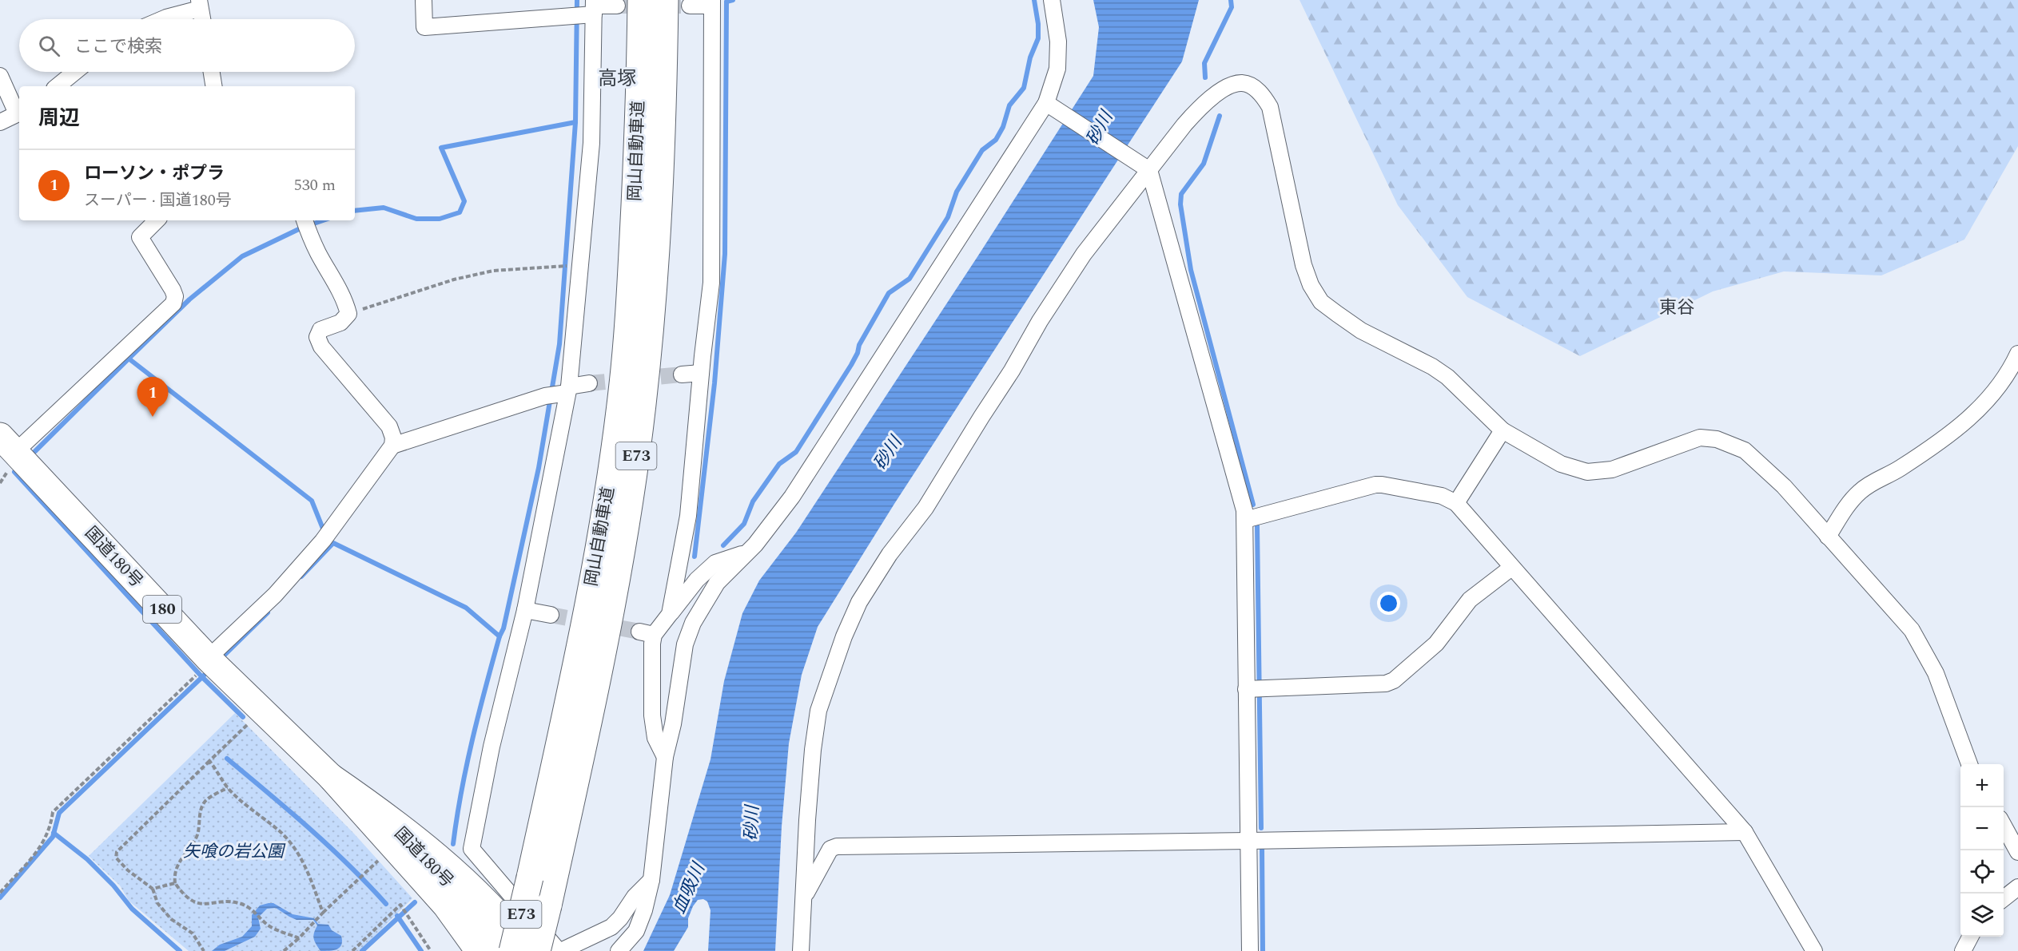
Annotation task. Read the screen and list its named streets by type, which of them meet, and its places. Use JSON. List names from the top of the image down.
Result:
{
  "streets": {
    "highway": [
      "岡山自動車道",
      "E73",
      "国道180号",
      "180"
    ]
  },
  "districts": ["高塚", "東谷"],
  "water": ["砂川", "血吸川"],
  "parks": ["矢喰の岩公園"],
  "page": {
    "search": "ここで検索",
    "heading": "周辺",
    "list": [
      {
        "mark": "1",
        "name": "ローソン・ポプラ",
        "note": "スーパー · 国道180号",
        "value": "530 m"
      }
    ],
    "pins": "1",
    "map_buttons": ["+", "−"]
  }
}
